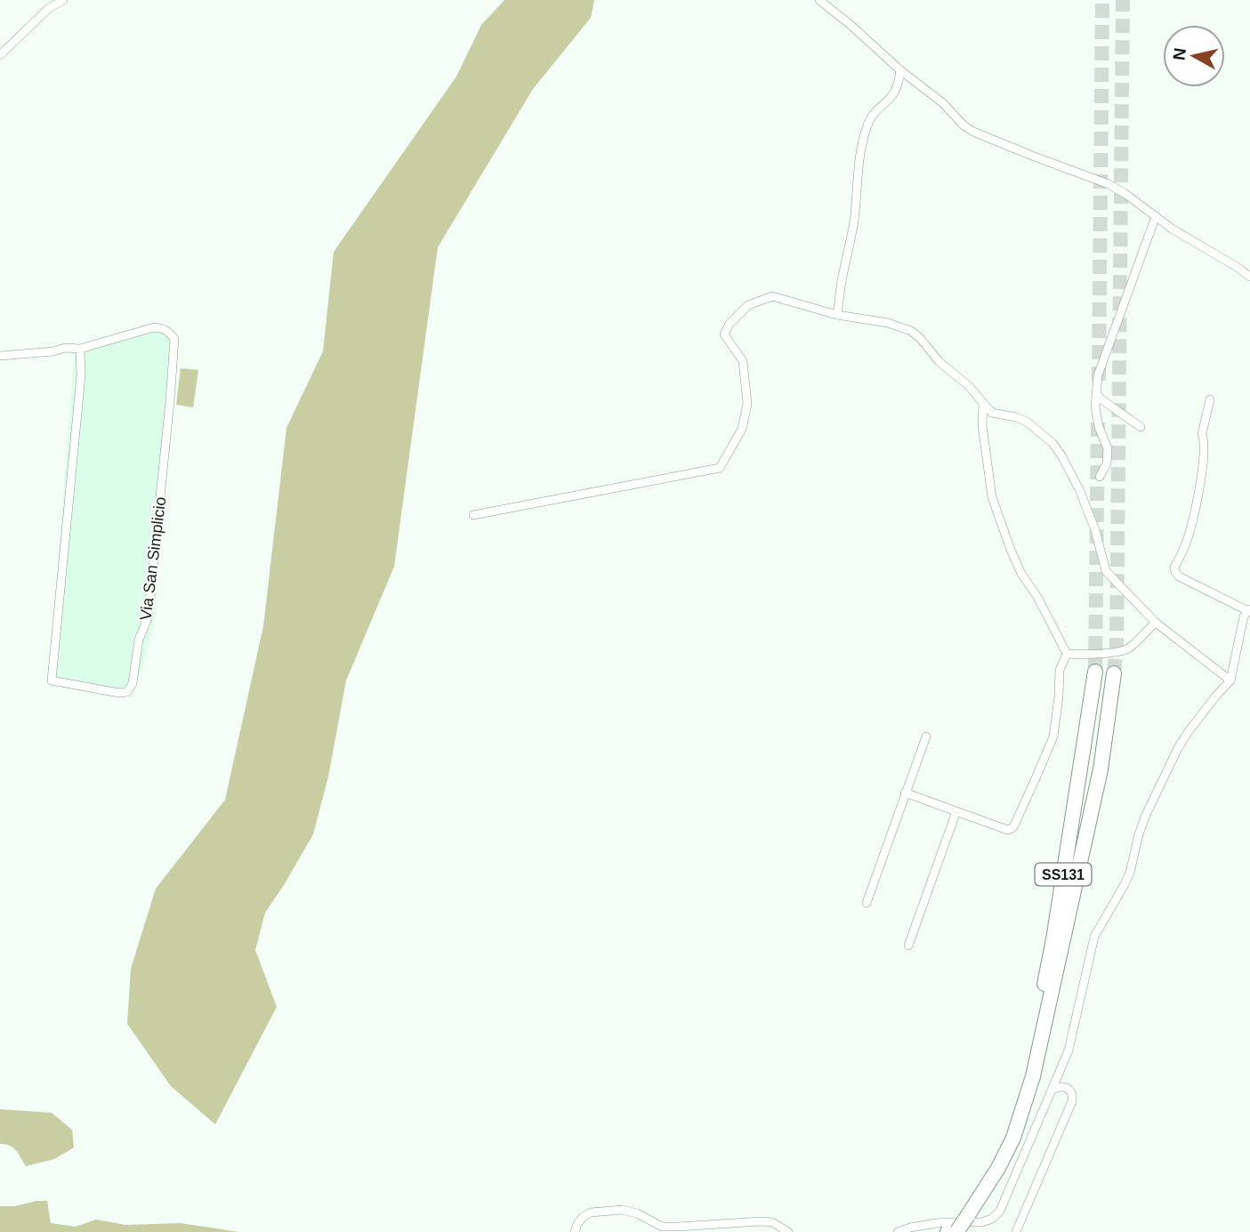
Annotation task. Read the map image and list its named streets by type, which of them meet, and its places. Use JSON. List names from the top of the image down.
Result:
{
  "streets": {
    "highway": ["SS131"],
    "street": ["Via San Simplicio"]
  },
  "north": "left"
}
